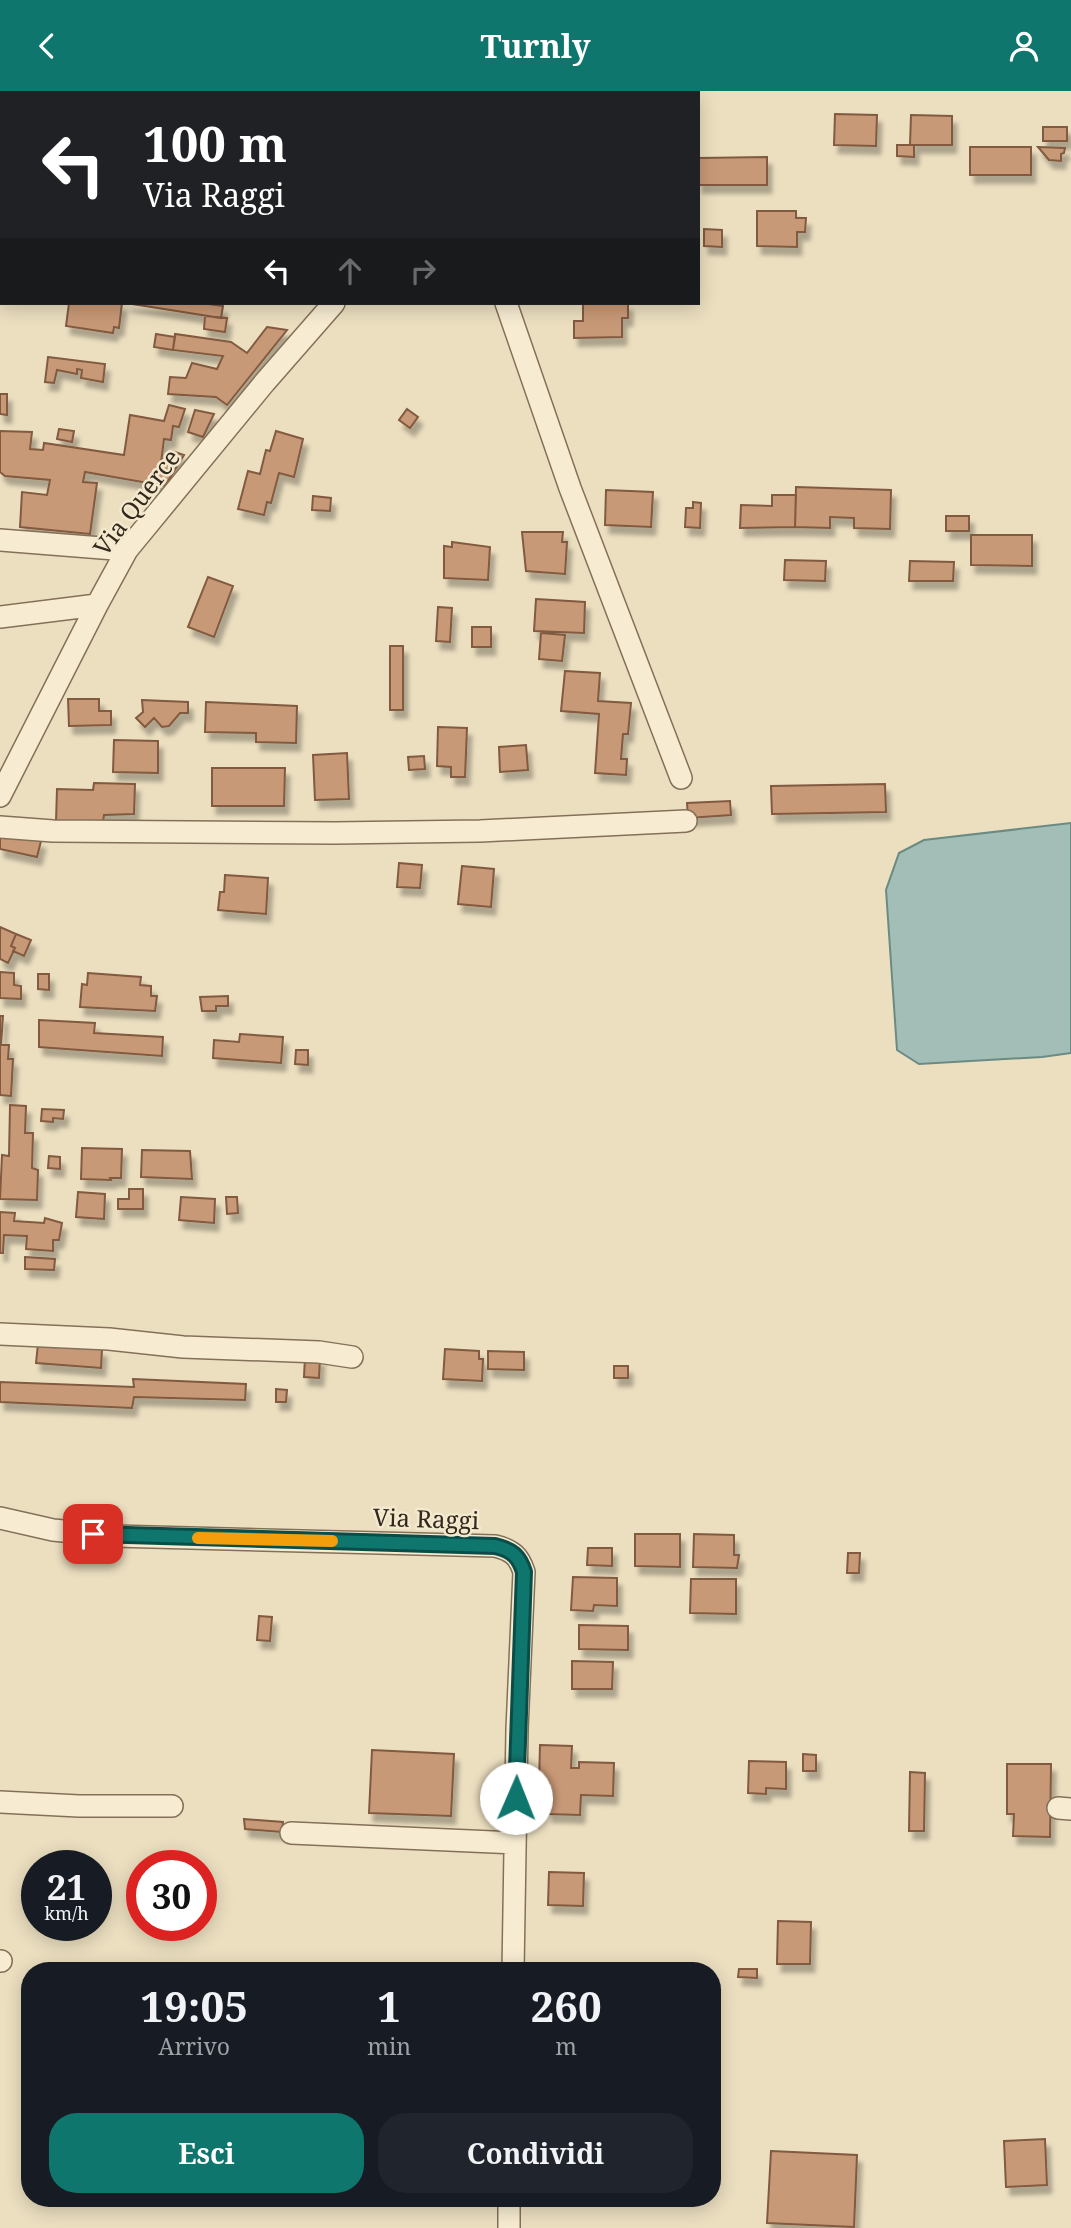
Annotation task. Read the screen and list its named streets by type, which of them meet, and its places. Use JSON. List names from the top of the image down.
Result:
{
  "streets": {
    "street": ["Via Querce", "Via Raggi"]
  },
  "page": {
    "header": "Turnly",
    "turn": ["100 m", "Via Raggi"],
    "speed": "21 km/h",
    "limit": "30",
    "eta": [
      "19:05",
      "Arrivo",
      "1",
      "min",
      "260",
      "m"
    ],
    "buttons": ["Esci", "Condividi"]
  }
}
